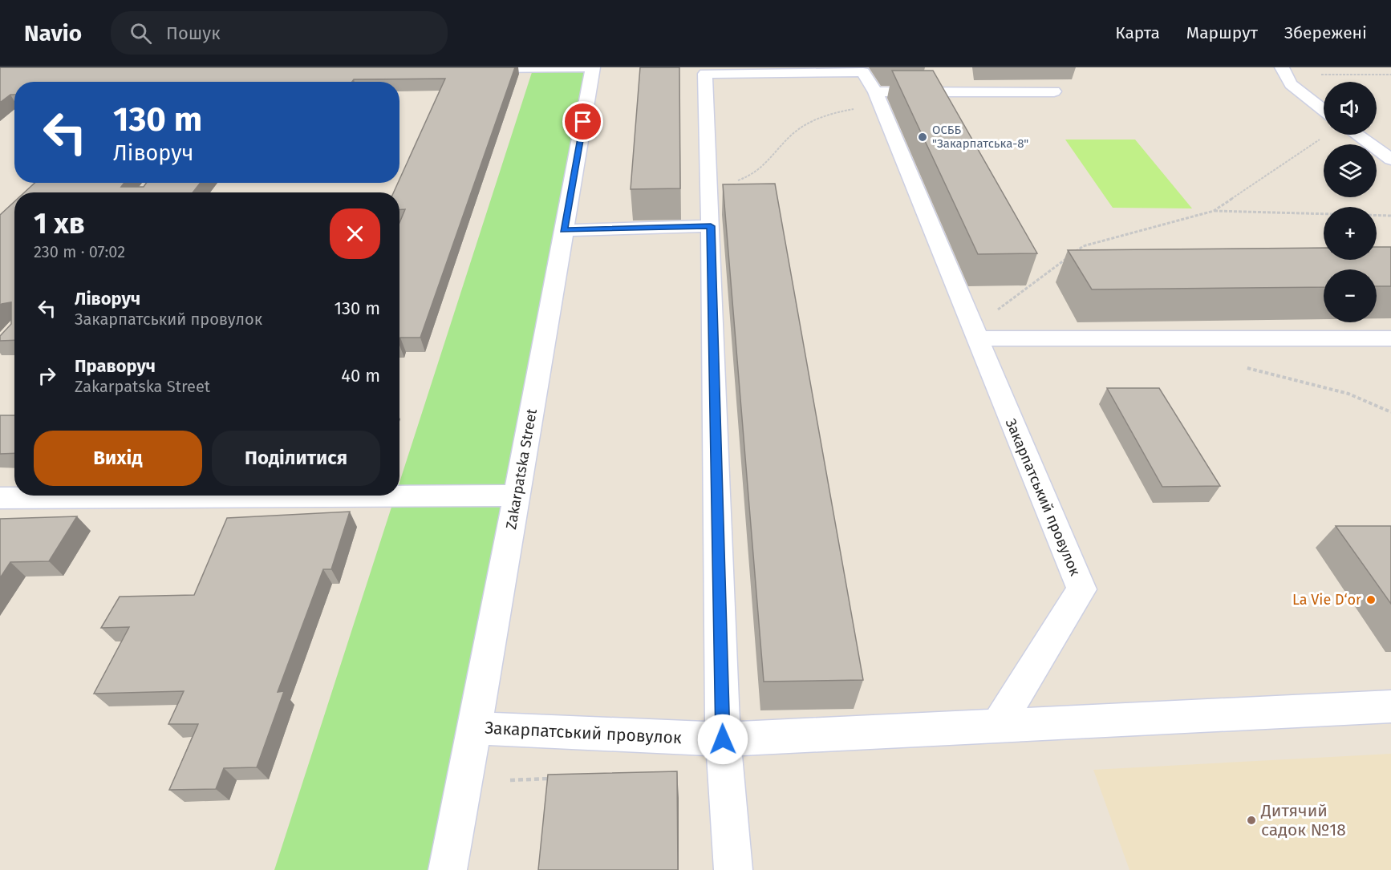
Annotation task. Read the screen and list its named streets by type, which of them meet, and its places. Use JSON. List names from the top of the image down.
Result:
{
  "streets": {
    "street": ["Zakarpatska Street", "Закарпатський провулок"]
  },
  "crossings": [
    ["Zakarpatska Street", "Закарпатський провулок"]
  ],
  "places": ["ОСББ \"Закарпатська-8\"", "La Vie D‘or", "Дитячий садок №18"],
  "page": {
    "header": "Navio",
    "search": "Пошук",
    "nav": ["Карта", "Маршрут", "Збережені"],
    "map_buttons": ["+", "−"],
    "turn": ["130 m", "Ліворуч"],
    "heading": ["1 хв", "230 m · 07:02"],
    "list": [
      {
        "name": "Ліворуч",
        "note": "Закарпатський провулок",
        "value": "130 m"
      },
      {
        "name": "Праворуч",
        "note": "Zakarpatska Street",
        "value": "40 m"
      }
    ],
    "buttons": ["Вихід", "Поділитися"]
  }
}
